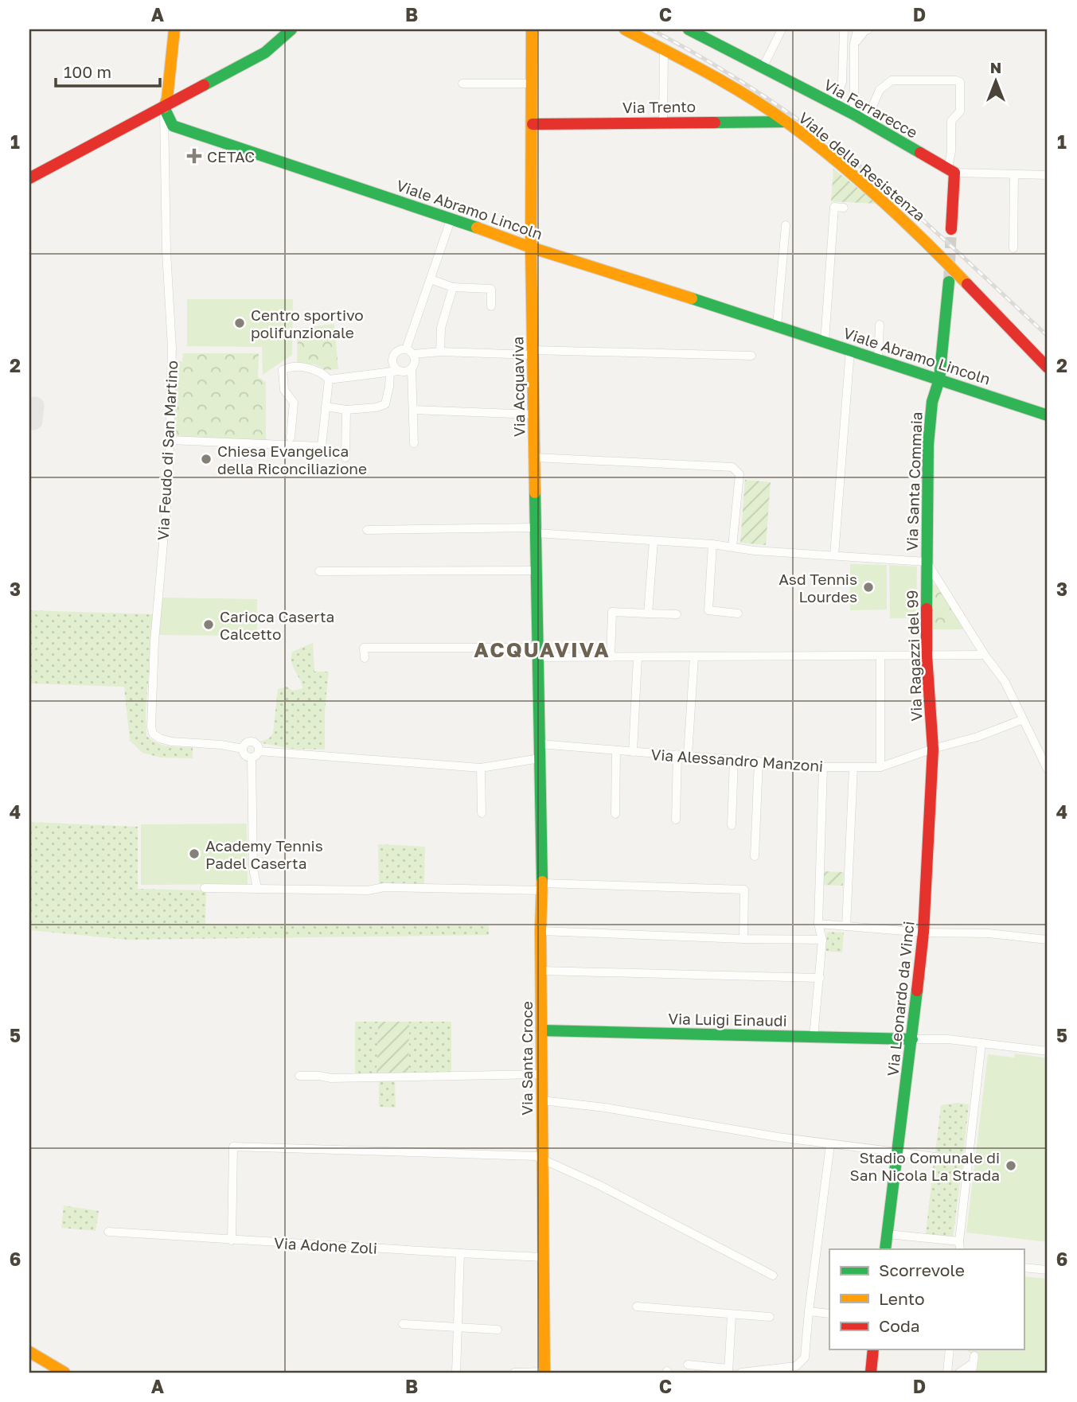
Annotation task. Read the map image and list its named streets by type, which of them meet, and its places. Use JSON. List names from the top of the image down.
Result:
{
  "streets": {
    "street": [
      "Via Trento",
      "Via Ferrarecce",
      "Viale della Resistenza",
      "Viale Abramo Lincoln",
      "Via Acquaviva",
      "Via Feudo di San Martino",
      "Via Santa Commaia",
      "Via Ragazzi del 99",
      "Via Alessandro Manzoni",
      "Via Leonardo da Vinci",
      "Via Luigi Einaudi",
      "Via Santa Croce",
      "Via Adone Zoli"
    ]
  },
  "crossings": [
    ["Via Trento", "Viale della Resistenza"],
    ["Via Trento", "Via Acquaviva"],
    ["Viale Abramo Lincoln", "Via Acquaviva"],
    ["Viale Abramo Lincoln", "Via Feudo di San Martino"],
    ["Viale Abramo Lincoln", "Via Santa Commaia"],
    ["Via Acquaviva", "Via Alessandro Manzoni"],
    ["Via Acquaviva", "Via Santa Croce"],
    ["Via Santa Commaia", "Via Ragazzi del 99"],
    ["Via Ragazzi del 99", "Via Alessandro Manzoni"],
    ["Via Ragazzi del 99", "Via Leonardo da Vinci"],
    ["Via Alessandro Manzoni", "Via Leonardo da Vinci"],
    ["Via Alessandro Manzoni", "Via Santa Croce"],
    ["Via Leonardo da Vinci", "Via Luigi Einaudi"],
    ["Via Luigi Einaudi", "Via Santa Croce"],
    ["Via Santa Croce", "Via Adone Zoli"]
  ],
  "districts": ["ACQUAVIVA"],
  "places": {
    "health": ["CETAC"],
    "other": [
      "Centro sportivo polifunzionale",
      "Chiesa Evangelica della Riconciliazione",
      "Asd Tennis Lourdes",
      "Carioca Caserta Calcetto",
      "Academy Tennis Padel Caserta",
      "Stadio Comunale di San Nicola La Strada"
    ]
  },
  "legend": ["Scorrevole", "Lento", "Coda"],
  "scale_bar": "100 m",
  "north": "top",
  "grid": {
    "columns": [
      "A",
      "B",
      "C",
      "D"
    ],
    "rows": [
      "1",
      "2",
      "3",
      "4",
      "5",
      "6"
    ]
  }
}
